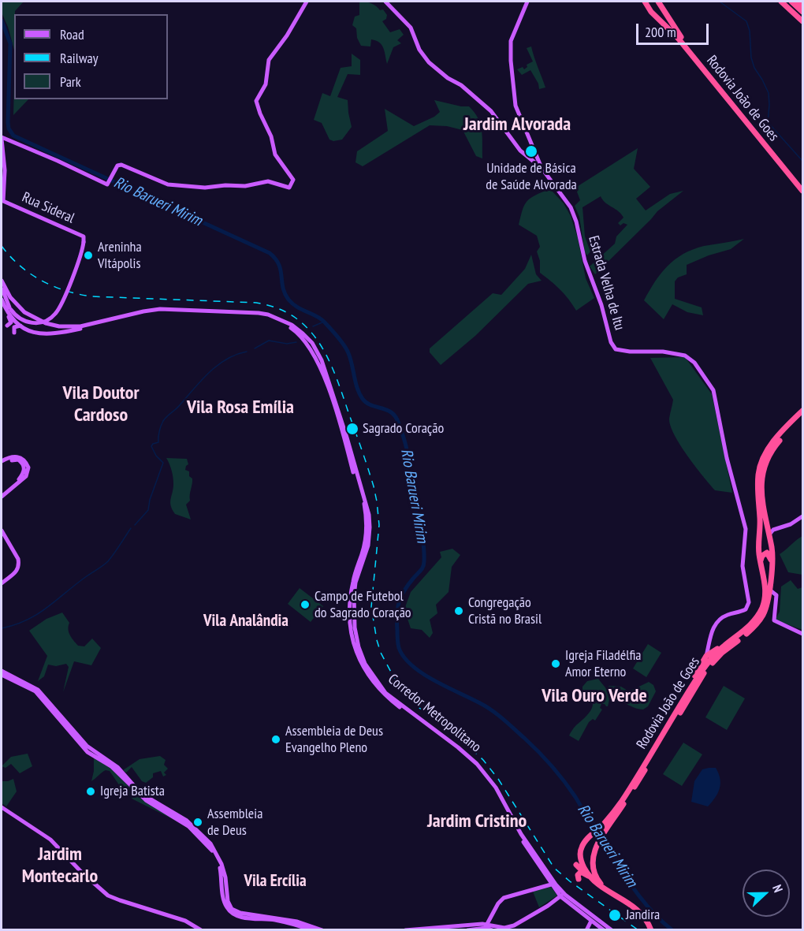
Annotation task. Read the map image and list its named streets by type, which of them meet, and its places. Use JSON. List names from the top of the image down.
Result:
{
  "streets": {
    "highway": ["Rodovia João de Goes"],
    "main road": ["Rua Sideral", "Estrada Velha de Itu", "Corredor Metropolitano"]
  },
  "districts": [
    "Jardim Alvorada",
    "Vila Doutor Cardoso",
    "Vila Rosa Emília",
    "Vila Analândia",
    "Vila Ouro Verde",
    "Jardim Cristino",
    "Jardim Montecarlo",
    "Vila Ercília"
  ],
  "water": ["Rio Barueri Mirim"],
  "places": [
    "Unidade de Básica de Saúde Alvorada",
    "Areninha VItápolis",
    "Sagrado Coração",
    "Campo de Futebol do Sagrado Coração",
    "Congregação Cristã no Brasil",
    "Igreja Filadélfia Amor Eterno",
    "Assembleia de Deus Evangelho Pleno",
    "Igreja Batista",
    "Assembleia de Deus",
    "Jandira"
  ],
  "legend": ["Road", "Railway", "Park"],
  "scale_bar": "200 m",
  "north": "right"
}
